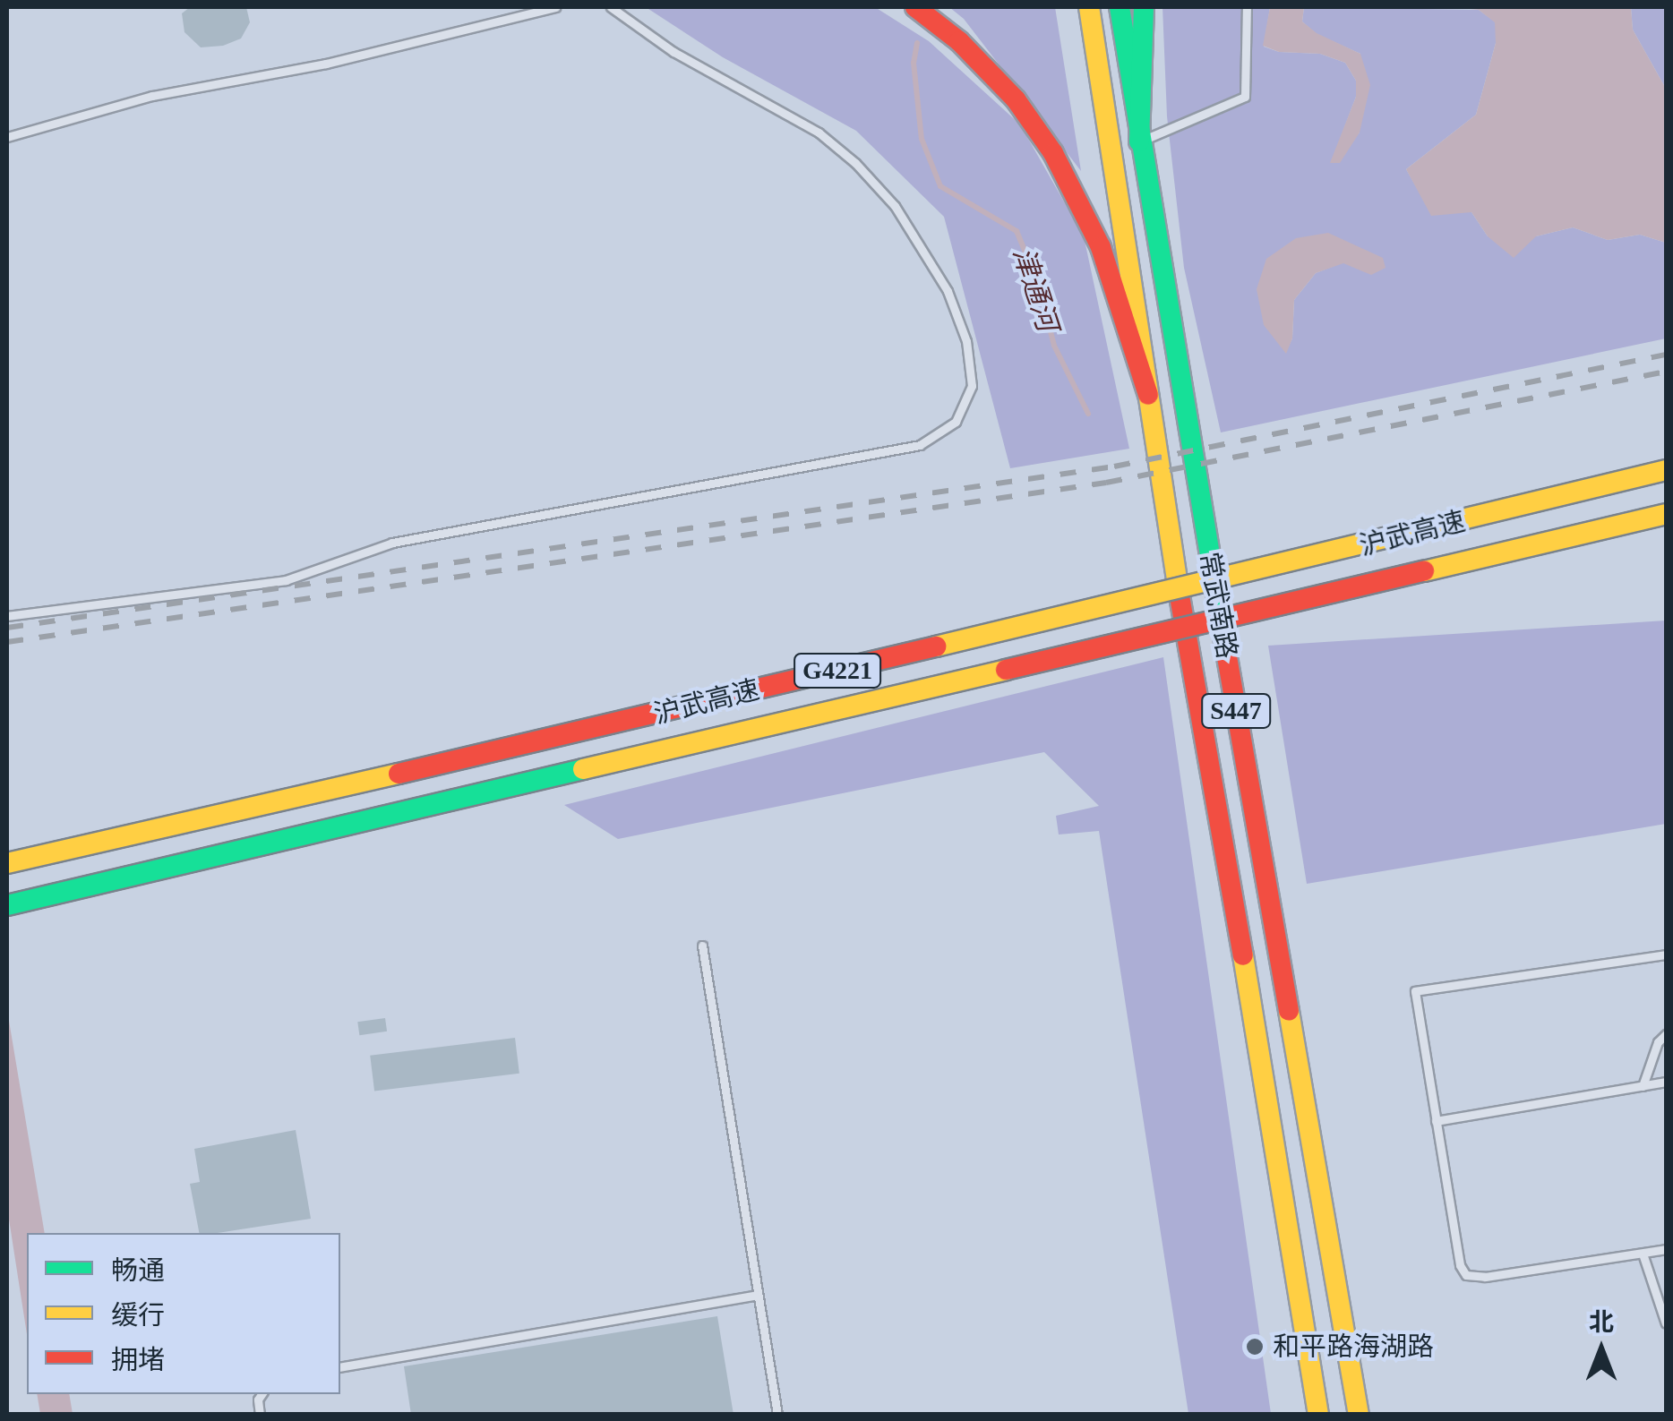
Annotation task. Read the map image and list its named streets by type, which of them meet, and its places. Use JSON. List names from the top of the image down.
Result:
{
  "streets": {
    "main road": [
      "沪武高速",
      "常武南路",
      "G4221",
      "S447"
    ]
  },
  "water": ["津通河"],
  "places": ["和平路海湖路"],
  "legend": ["畅通", "缓行", "拥堵"],
  "north": "top"
}
